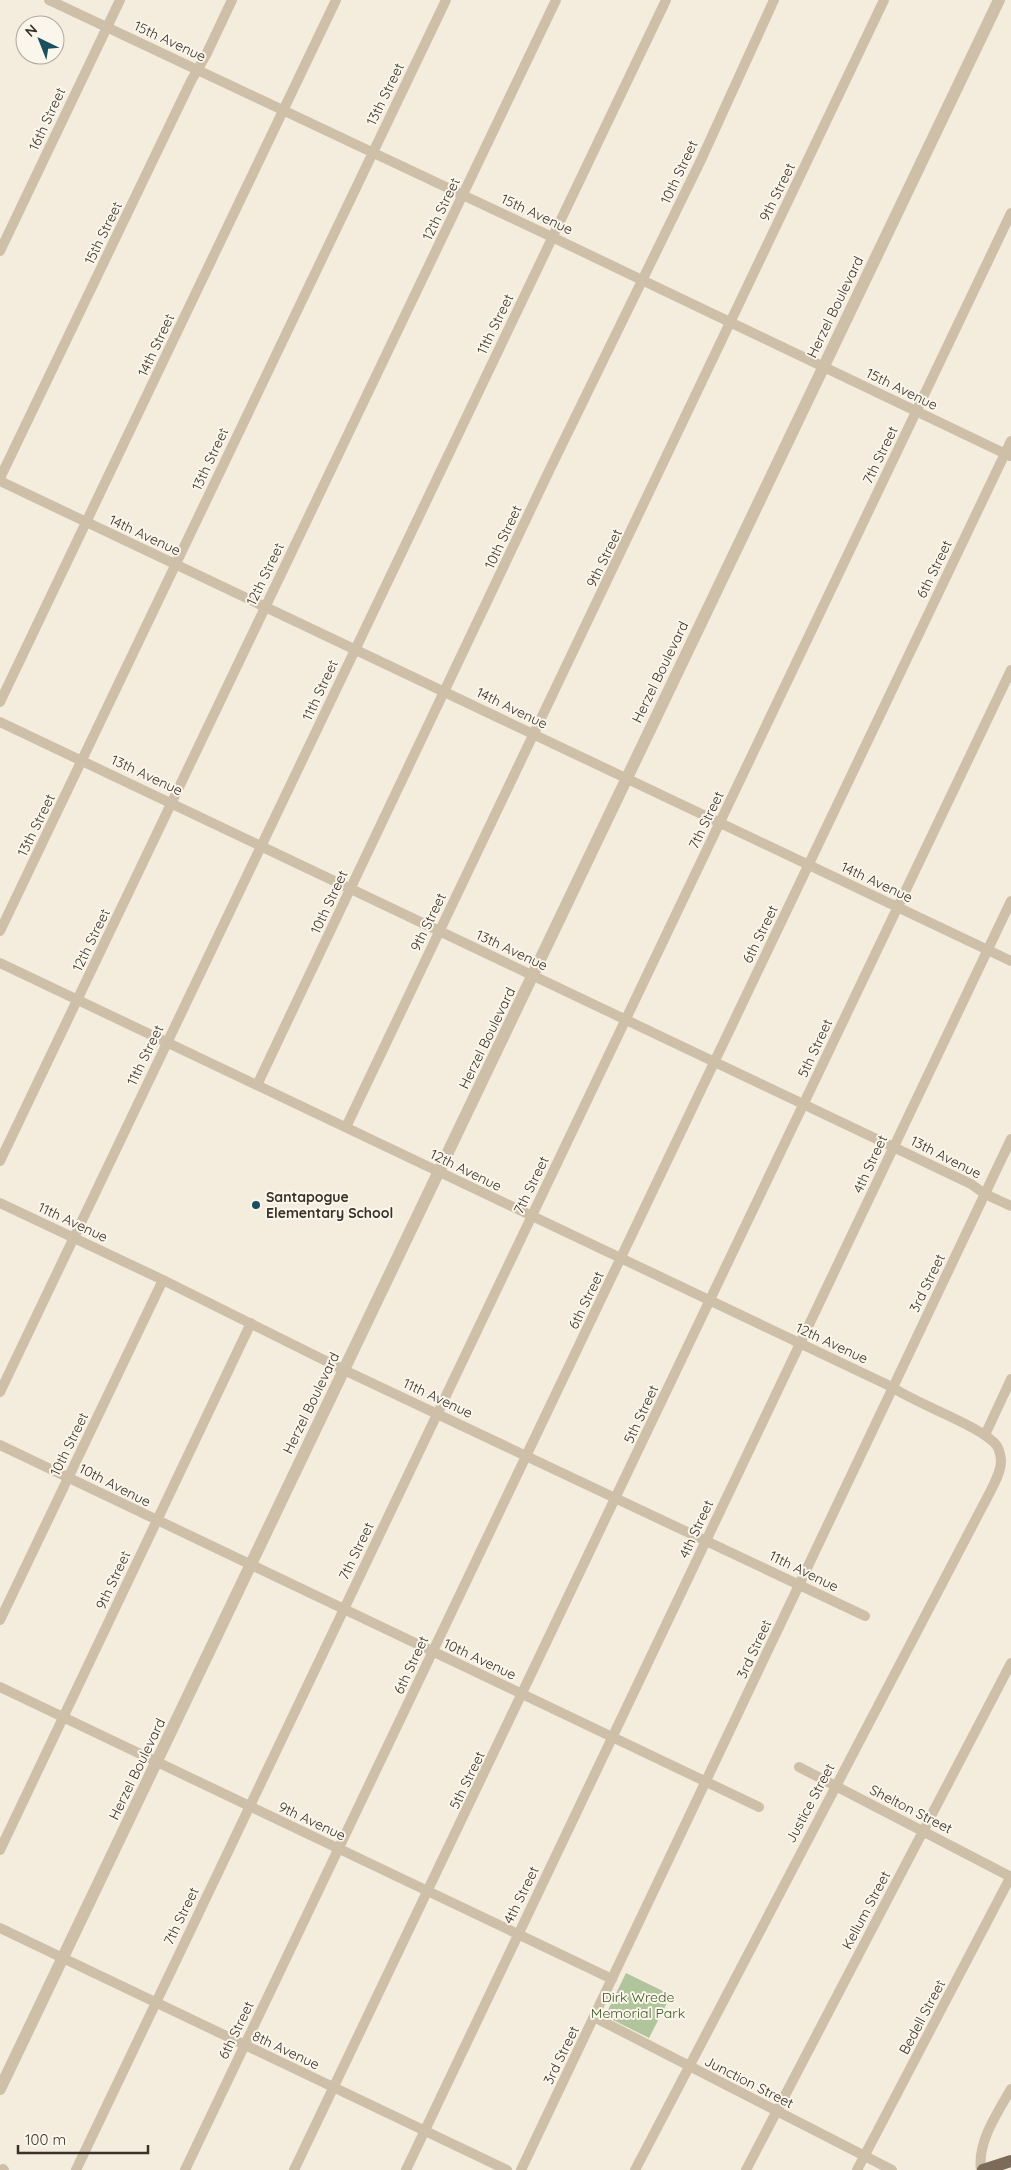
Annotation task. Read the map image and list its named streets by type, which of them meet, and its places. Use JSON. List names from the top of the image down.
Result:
{
  "streets": {
    "street": [
      "15th Avenue",
      "13th Street",
      "16th Street",
      "10th Street",
      "9th Street",
      "12th Street",
      "15th Street",
      "Herzel Boulevard",
      "11th Street",
      "14th Street",
      "7th Street",
      "14th Avenue",
      "6th Street",
      "13th Avenue",
      "5th Street",
      "4th Street",
      "12th Avenue",
      "11th Avenue",
      "3rd Street",
      "10th Avenue",
      "Justice Street",
      "Shelton Street",
      "9th Avenue",
      "Kellum Street",
      "Bedell Street",
      "8th Avenue",
      "Junction Street"
    ]
  },
  "crossings": [
    ["15th Avenue", "13th Street"],
    ["15th Avenue", "16th Street"],
    ["15th Avenue", "10th Street"],
    ["15th Avenue", "9th Street"],
    ["15th Avenue", "12th Street"],
    ["15th Avenue", "15th Street"],
    ["15th Avenue", "Herzel Boulevard"],
    ["15th Avenue", "11th Street"],
    ["15th Avenue", "14th Street"],
    ["15th Avenue", "7th Street"],
    ["15th Avenue", "6th Street"],
    ["13th Street", "14th Avenue"],
    ["13th Street", "13th Avenue"],
    ["10th Street", "14th Avenue"],
    ["10th Street", "13th Avenue"],
    ["10th Street", "12th Avenue"],
    ["10th Street", "11th Avenue"],
    ["10th Street", "10th Avenue"],
    ["9th Street", "14th Avenue"],
    ["9th Street", "13th Avenue"],
    ["9th Street", "12th Avenue"],
    ["9th Street", "11th Avenue"],
    ["9th Street", "10th Avenue"],
    ["9th Street", "9th Avenue"],
    ["12th Street", "14th Avenue"],
    ["12th Street", "13th Avenue"],
    ["12th Street", "12th Avenue"],
    ["15th Street", "14th Avenue"],
    ["Herzel Boulevard", "14th Avenue"],
    ["Herzel Boulevard", "13th Avenue"],
    ["Herzel Boulevard", "12th Avenue"],
    ["Herzel Boulevard", "11th Avenue"],
    ["Herzel Boulevard", "10th Avenue"],
    ["Herzel Boulevard", "9th Avenue"],
    ["Herzel Boulevard", "8th Avenue"],
    ["11th Street", "14th Avenue"],
    ["11th Street", "13th Avenue"],
    ["11th Street", "12th Avenue"],
    ["11th Street", "11th Avenue"],
    ["14th Street", "14th Avenue"],
    ["7th Street", "14th Avenue"],
    ["7th Street", "13th Avenue"],
    ["7th Street", "12th Avenue"],
    ["7th Street", "11th Avenue"],
    ["7th Street", "10th Avenue"],
    ["7th Street", "9th Avenue"],
    ["7th Street", "8th Avenue"],
    ["14th Avenue", "6th Street"],
    ["14th Avenue", "5th Street"],
    ["14th Avenue", "4th Street"],
    ["6th Street", "13th Avenue"],
    ["6th Street", "12th Avenue"],
    ["6th Street", "11th Avenue"],
    ["6th Street", "10th Avenue"],
    ["6th Street", "9th Avenue"],
    ["6th Street", "8th Avenue"],
    ["13th Avenue", "5th Street"],
    ["13th Avenue", "4th Street"],
    ["13th Avenue", "3rd Street"],
    ["5th Street", "12th Avenue"],
    ["5th Street", "11th Avenue"],
    ["5th Street", "10th Avenue"],
    ["5th Street", "9th Avenue"],
    ["5th Street", "8th Avenue"],
    ["4th Street", "12th Avenue"],
    ["4th Street", "11th Avenue"],
    ["4th Street", "10th Avenue"],
    ["4th Street", "9th Avenue"],
    ["4th Street", "8th Avenue"],
    ["12th Avenue", "3rd Street"],
    ["12th Avenue", "Justice Street"],
    ["11th Avenue", "3rd Street"],
    ["3rd Street", "10th Avenue"],
    ["3rd Street", "9th Avenue"],
    ["3rd Street", "Junction Street"],
    ["Justice Street", "Shelton Street"],
    ["Justice Street", "Junction Street"],
    ["Shelton Street", "Kellum Street"],
    ["Shelton Street", "Bedell Street"],
    ["Kellum Street", "Junction Street"],
    ["Bedell Street", "Junction Street"]
  ],
  "parks": ["Dirk Wrede Memorial Park"],
  "places": ["Santapogue Elementary School"],
  "scale_bar": "100 m",
  "north": "top left"
}
